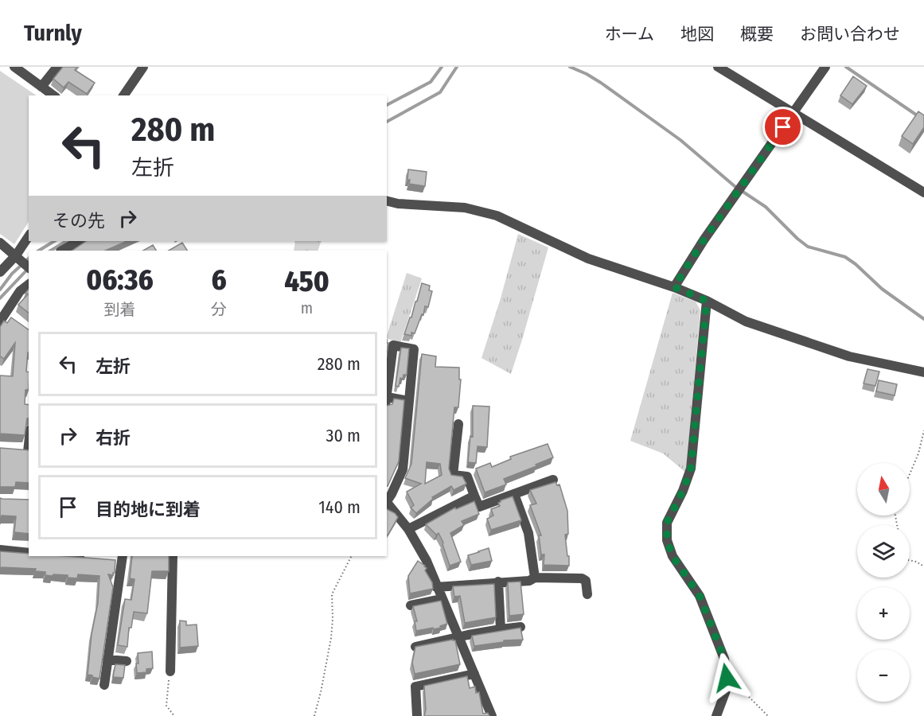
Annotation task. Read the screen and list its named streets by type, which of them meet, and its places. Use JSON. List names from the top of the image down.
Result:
{
  "north": "top",
  "page": {
    "header": "Turnly",
    "nav": [
      "ホーム",
      "地図",
      "概要",
      "お問い合わせ"
    ],
    "turn": ["280 m", "左折"],
    "then": "その先",
    "eta": [
      "06:36",
      "到着",
      "6",
      "分",
      "450",
      "m"
    ],
    "list": [
      {
        "name": "左折",
        "value": "280 m"
      },
      {
        "name": "右折",
        "value": "30 m"
      },
      {
        "name": "目的地に到着",
        "value": "140 m"
      }
    ],
    "map_buttons": ["+", "−"]
  }
}
